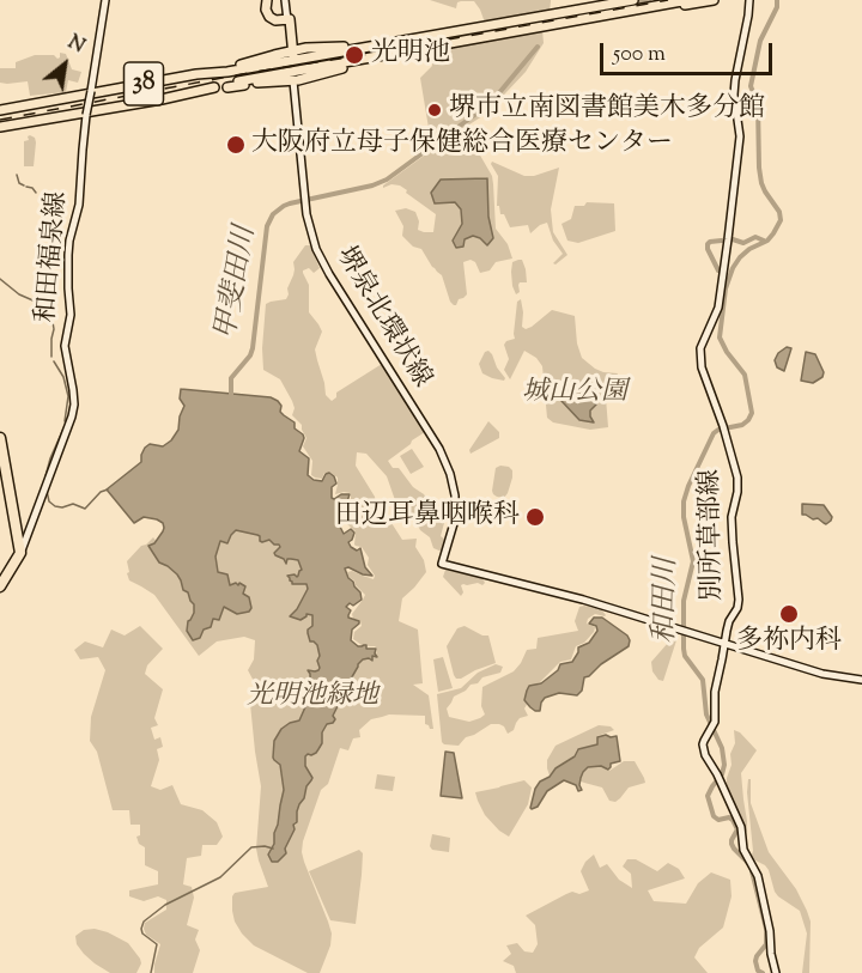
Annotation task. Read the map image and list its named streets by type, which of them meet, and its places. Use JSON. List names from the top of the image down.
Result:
{
  "streets": {
    "main road": [
      "38",
      "和田福泉線",
      "堺泉北環状線",
      "別所草部線"
    ]
  },
  "crossings": [
    ["堺泉北環状線", "別所草部線"]
  ],
  "water": ["甲斐田川", "和田川"],
  "parks": ["城山公園", "光明池緑地"],
  "places": [
    "光明池",
    "堺市立南図書館美木多分館",
    "大阪府立母子保健総合医療センター",
    "田辺耳鼻咽喉科",
    "多祢内科"
  ],
  "scale_bar": "500 m",
  "north": "top right"
}
